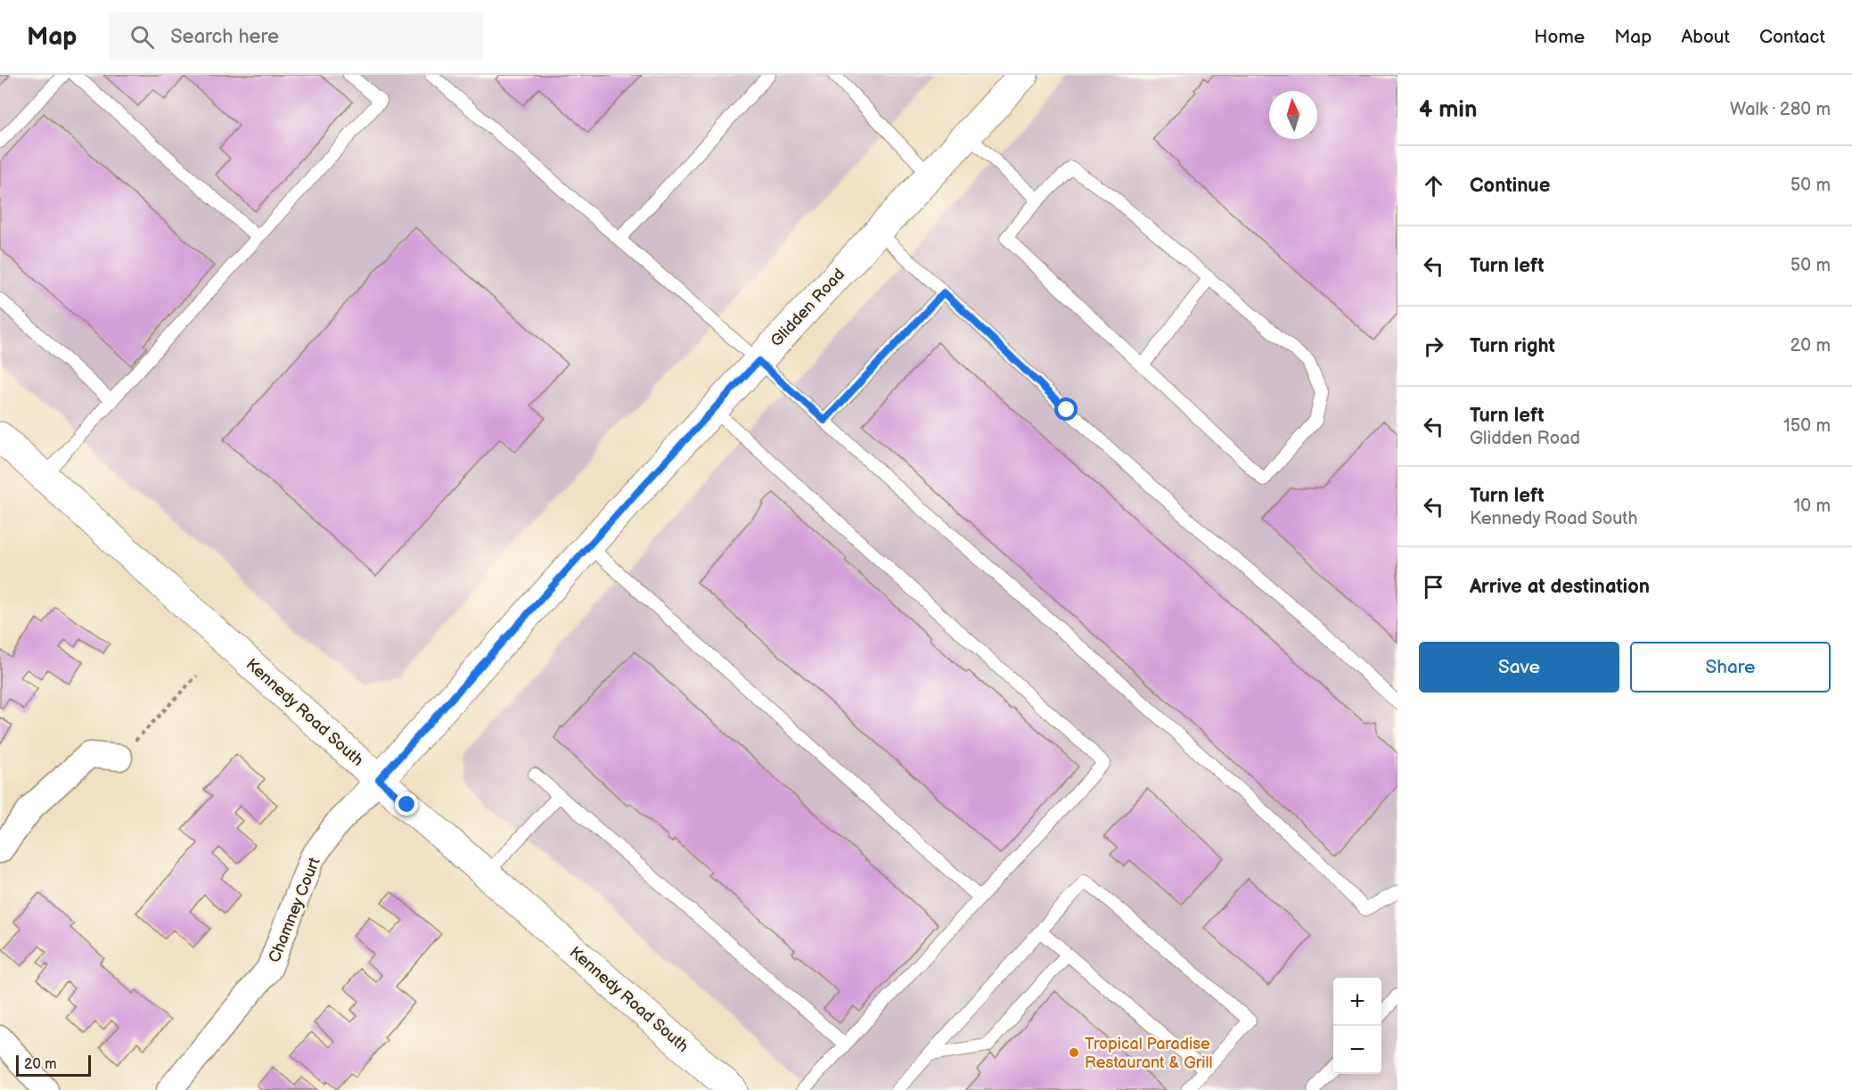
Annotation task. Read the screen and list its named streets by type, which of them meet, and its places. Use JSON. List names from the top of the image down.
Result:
{
  "streets": {
    "main road": ["Glidden Road", "Kennedy Road South"],
    "street": ["Chamney Court"]
  },
  "crossings": [
    ["Glidden Road", "Kennedy Road South"],
    ["Glidden Road", "Chamney Court"],
    ["Kennedy Road South", "Chamney Court"]
  ],
  "places": ["Tropical Paradise Restaurant & Grill"],
  "scale_bar": "20 m",
  "north": "top",
  "page": {
    "header": "Map",
    "search": "Search here",
    "nav": [
      "Home",
      "Map",
      "About",
      "Contact"
    ],
    "heading": ["4 min", "Walk · 280 m"],
    "list": [
      ["Continue", "50 m"],
      ["Turn left", "50 m"],
      ["Turn right", "20 m"],
      ["Turn left", "Glidden Road", "150 m"],
      ["Turn left", "Kennedy Road South", "10 m"],
      "Arrive at destination"
    ],
    "buttons": ["Save", "Share"],
    "map_buttons": ["+", "−"],
    "scale": "20 m"
  }
}
